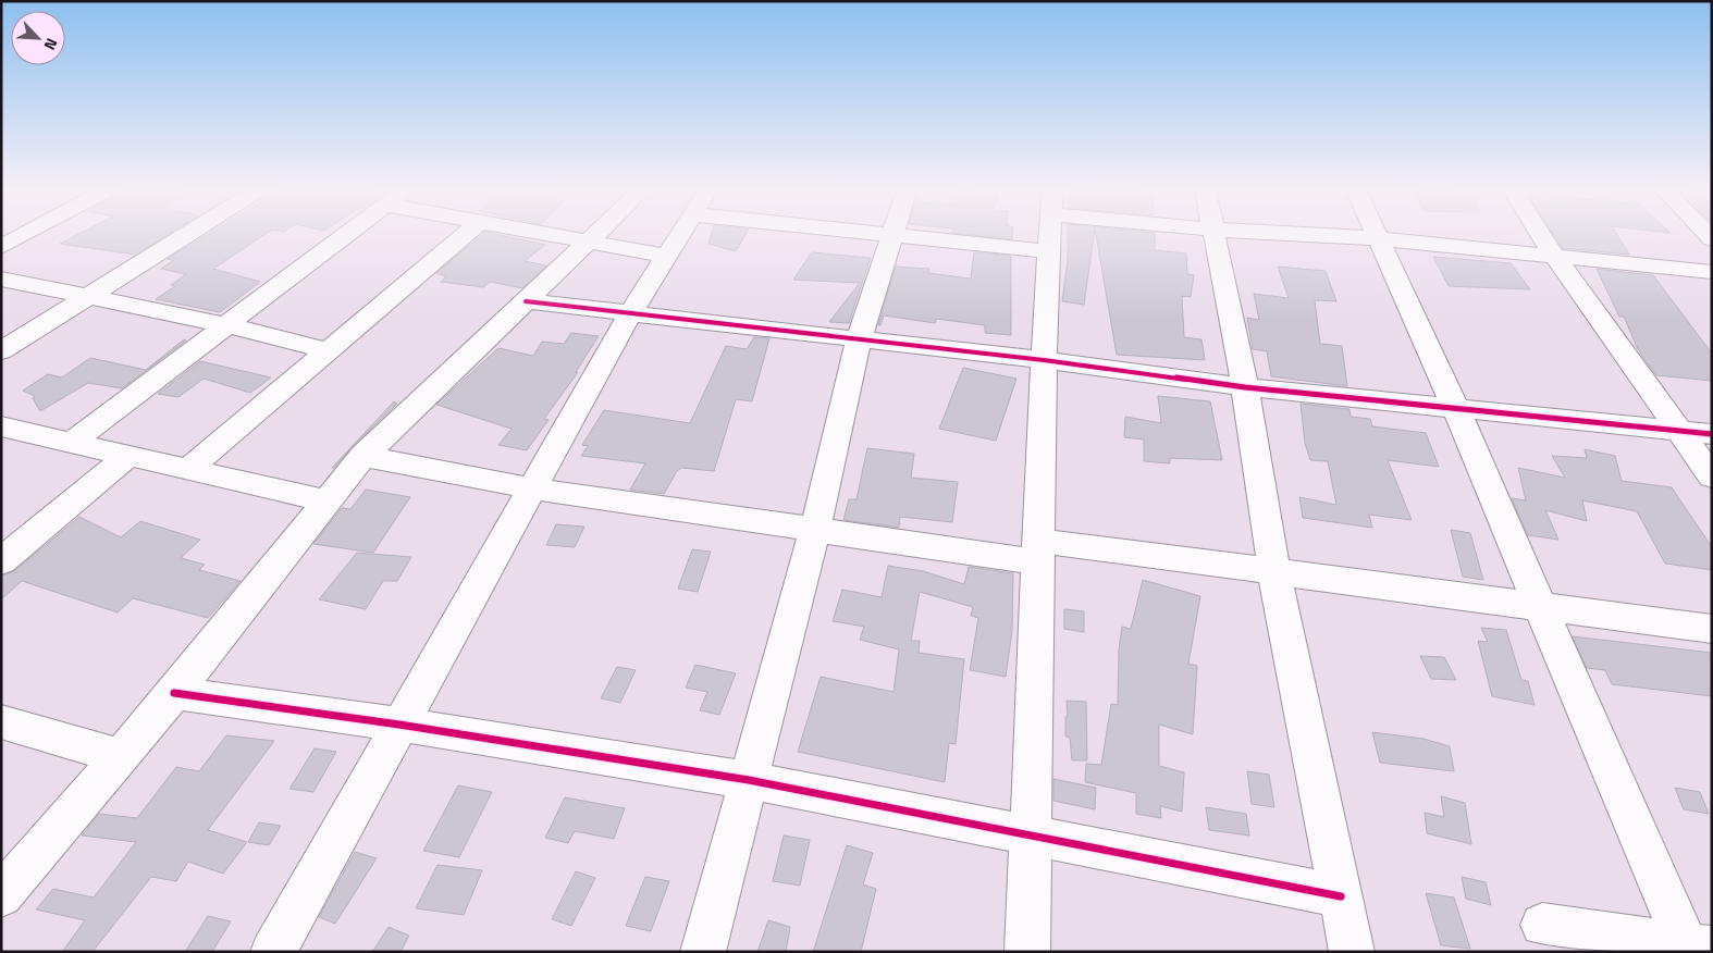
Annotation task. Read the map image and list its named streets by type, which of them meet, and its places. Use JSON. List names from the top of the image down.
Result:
{
  "north": "bottom right"
}
